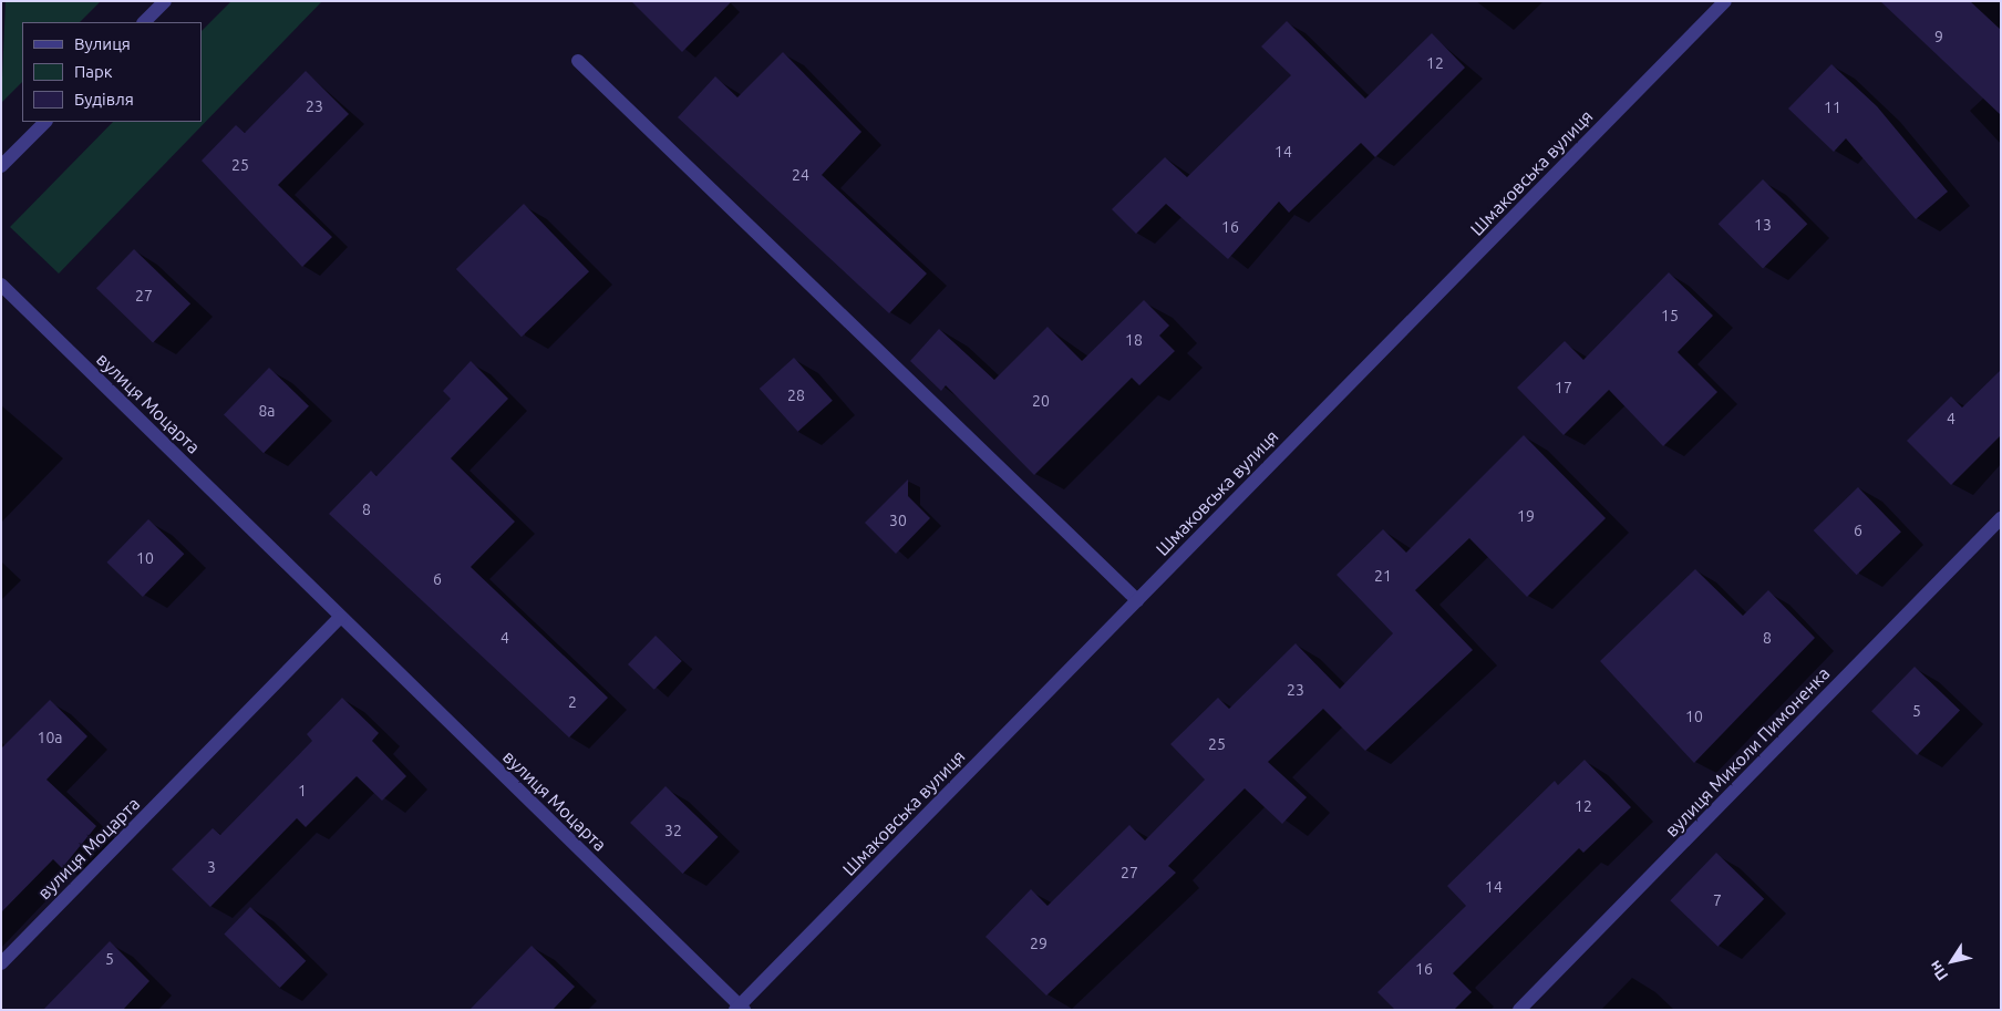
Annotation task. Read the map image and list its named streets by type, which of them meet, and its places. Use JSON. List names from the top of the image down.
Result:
{
  "streets": {
    "street": ["Шмаковська вулиця", "вулиця Моцарта", "вулиця Миколи Пимоненка"]
  },
  "crossings": [
    ["Шмаковська вулиця", "вулиця Моцарта"]
  ],
  "house_numbers": [
    "9",
    "12",
    "23",
    "11",
    "14",
    "25",
    "24",
    "13",
    "16",
    "27",
    "15",
    "18",
    "17",
    "28",
    "20",
    "8а",
    "4",
    "8",
    "19",
    "30",
    "6",
    "10",
    "21",
    "6",
    "4",
    "8",
    "23",
    "2",
    "5",
    "10",
    "10а",
    "25",
    "1",
    "12",
    "32",
    "3",
    "27",
    "14",
    "7",
    "29",
    "5",
    "16"
  ],
  "legend": ["Вулиця", "Парк", "Будівля"],
  "north": "bottom left"
}
